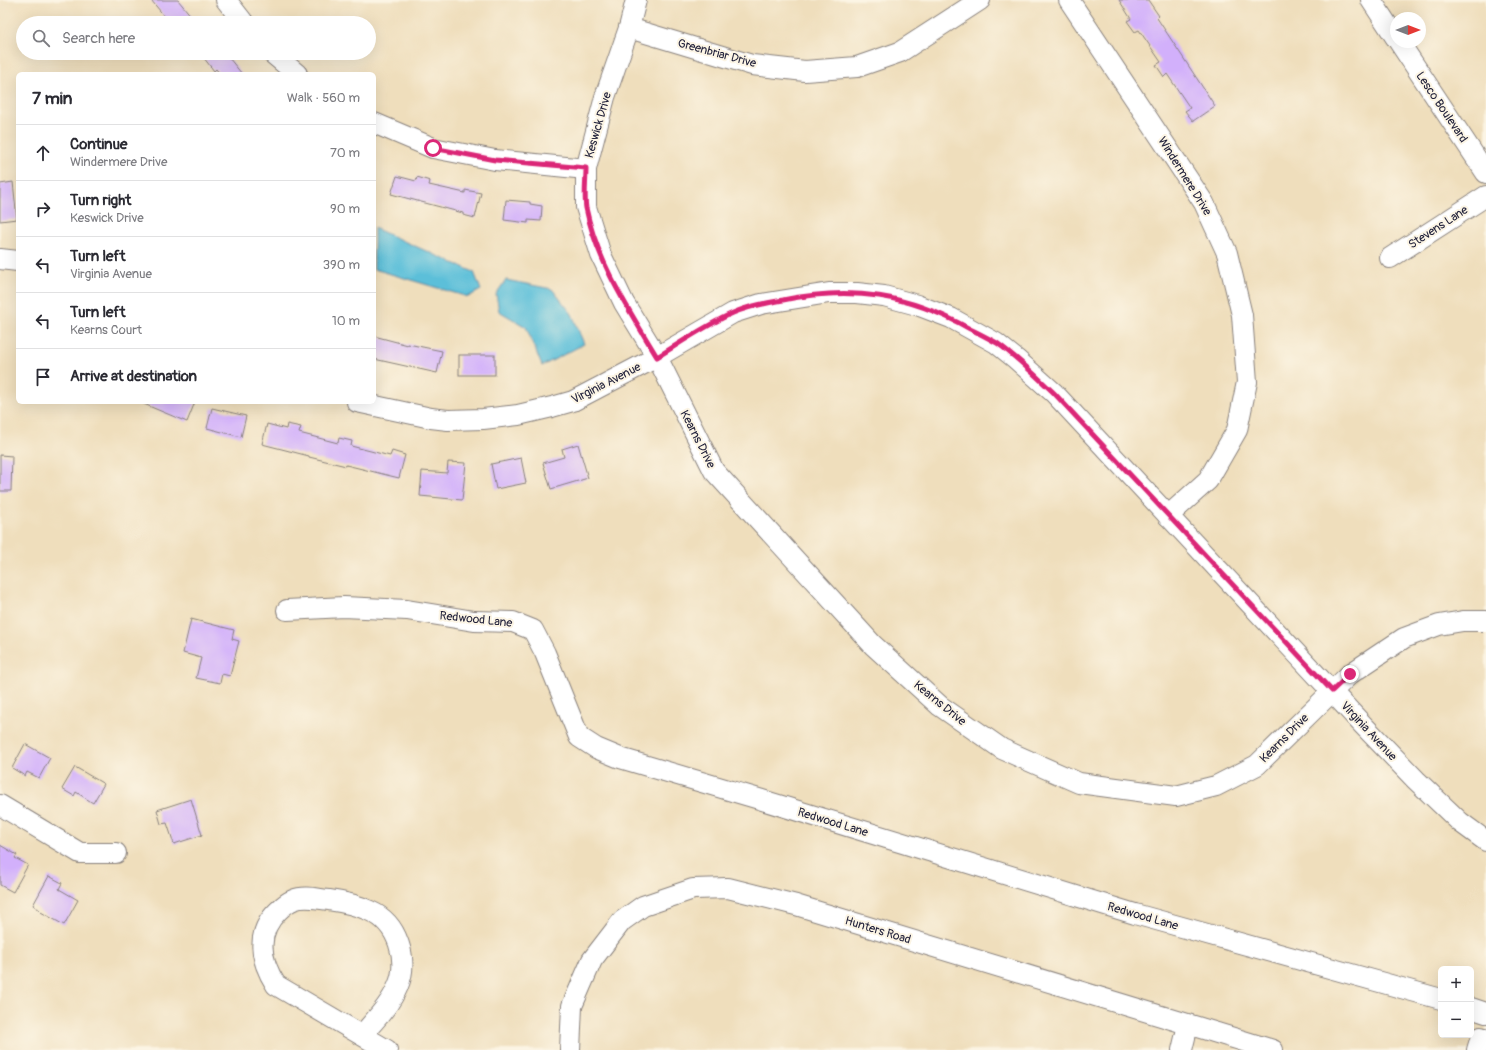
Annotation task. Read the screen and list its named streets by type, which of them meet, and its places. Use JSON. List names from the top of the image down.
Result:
{
  "streets": {
    "street": [
      "Greenbriar Drive",
      "Lesco Boulevard",
      "Keswick Drive",
      "Windermere Drive",
      "Stevens Lane",
      "Virginia Avenue",
      "Kearns Drive",
      "Redwood Lane",
      "Hunters Road"
    ]
  },
  "crossings": [
    ["Greenbriar Drive", "Keswick Drive"],
    ["Keswick Drive", "Virginia Avenue"],
    ["Keswick Drive", "Kearns Drive"],
    ["Windermere Drive", "Virginia Avenue"],
    ["Virginia Avenue", "Kearns Drive"]
  ],
  "north": "right",
  "page": {
    "search": "Search here",
    "heading": ["7 min", "Walk · 560 m"],
    "list": [
      ["Continue", "Windermere Drive", "70 m"],
      ["Turn right", "Keswick Drive", "90 m"],
      ["Turn left", "Virginia Avenue", "390 m"],
      ["Turn left", "Kearns Court", "10 m"],
      "Arrive at destination"
    ],
    "map_buttons": ["+", "−"]
  }
}
